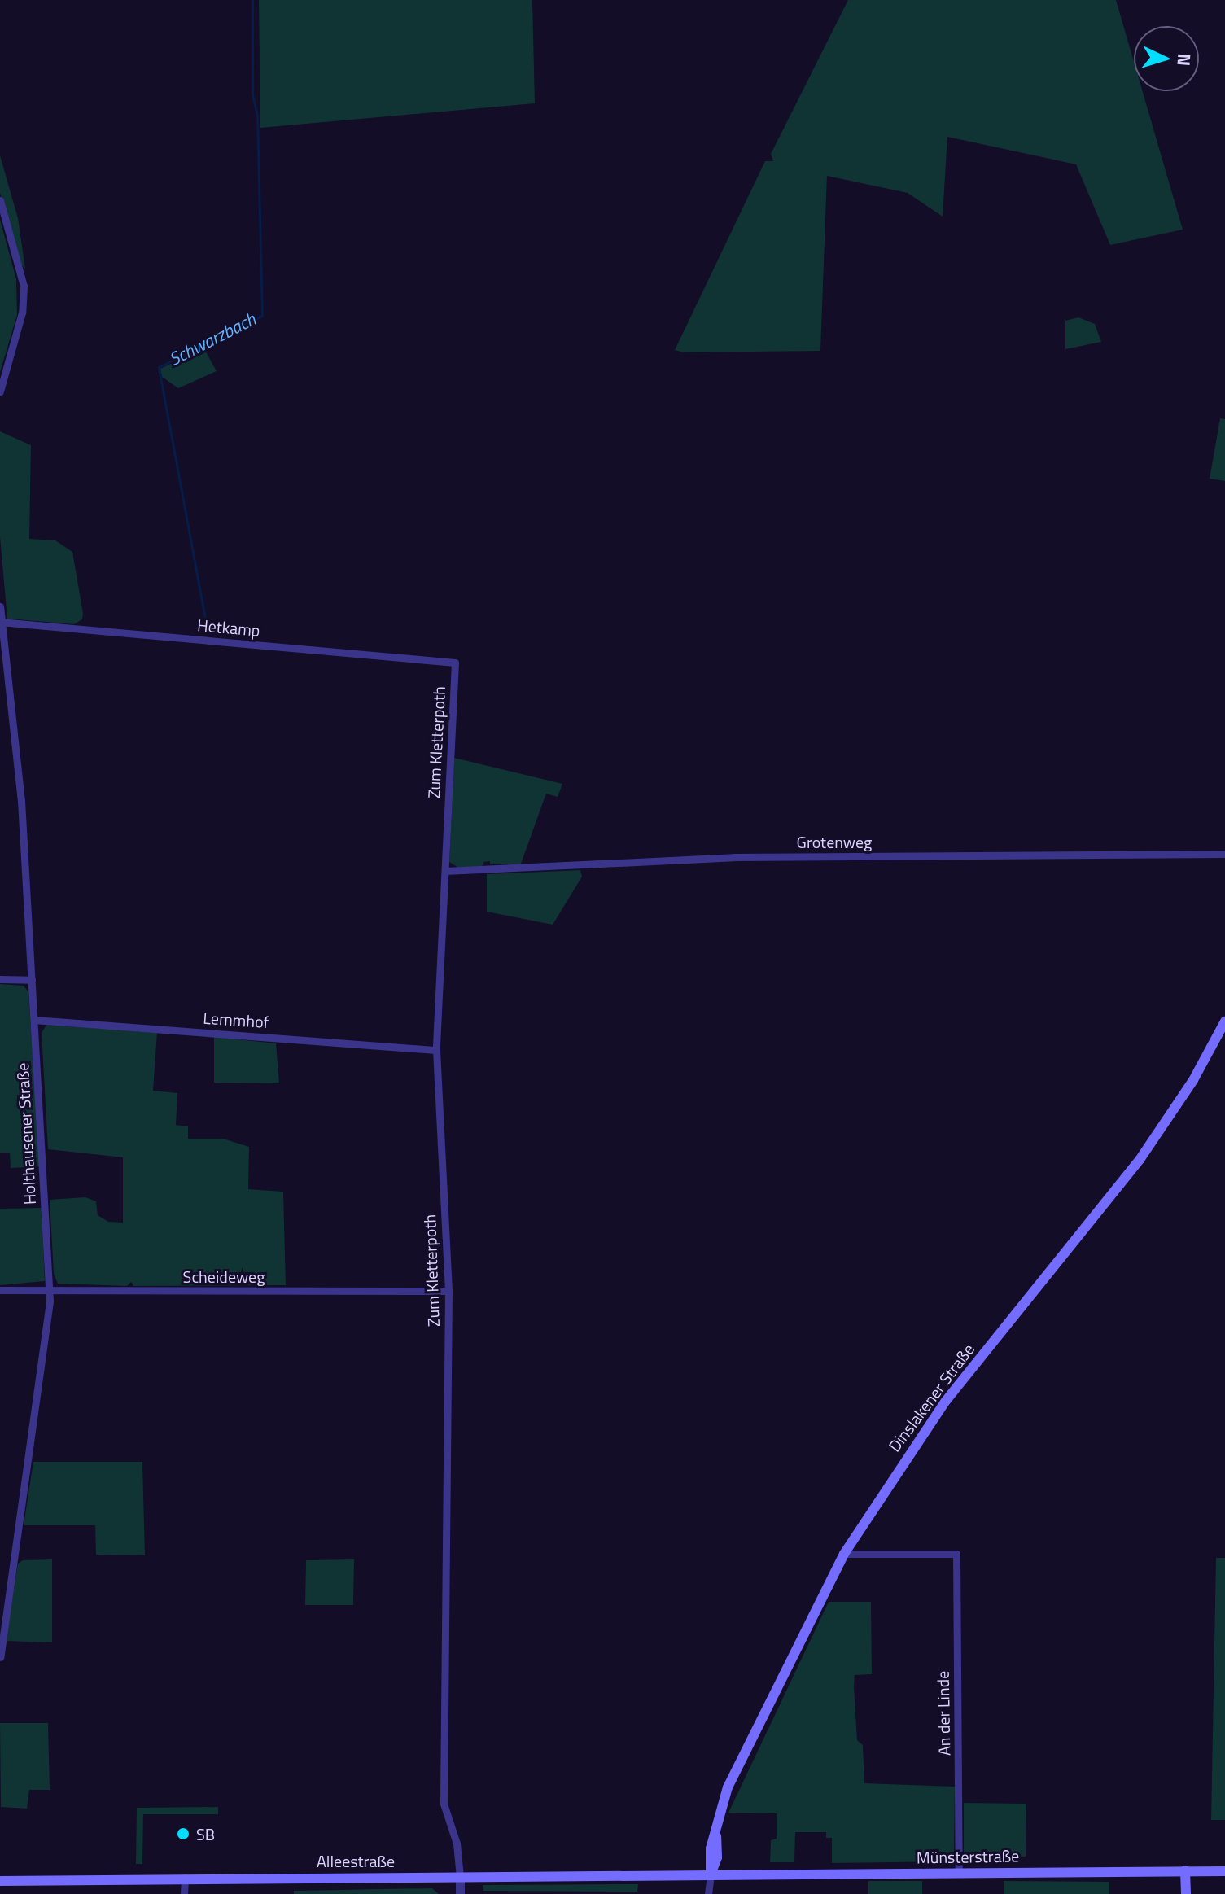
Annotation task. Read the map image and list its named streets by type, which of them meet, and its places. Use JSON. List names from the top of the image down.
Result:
{
  "streets": {
    "main road": ["Dinslakener Straße", "Münsterstraße", "Alleestraße"],
    "street": [
      "Hetkamp",
      "Zum Kletterpoth",
      "Grotenweg",
      "Lemmhof",
      "Holthausener Straße",
      "Scheideweg",
      "An der Linde"
    ]
  },
  "crossings": [
    ["Hetkamp", "Zum Kletterpoth"],
    ["Hetkamp", "Holthausener Straße"],
    ["Zum Kletterpoth", "Grotenweg"],
    ["Zum Kletterpoth", "Lemmhof"],
    ["Zum Kletterpoth", "Scheideweg"],
    ["Zum Kletterpoth", "Alleestraße"],
    ["Lemmhof", "Holthausener Straße"],
    ["Holthausener Straße", "Scheideweg"],
    ["Dinslakener Straße", "An der Linde"],
    ["Dinslakener Straße", "Münsterstraße"],
    ["Dinslakener Straße", "Alleestraße"],
    ["An der Linde", "Münsterstraße"],
    ["Münsterstraße", "Alleestraße"]
  ],
  "water": ["Schwarzbach"],
  "places": ["SB"],
  "north": "right"
}
